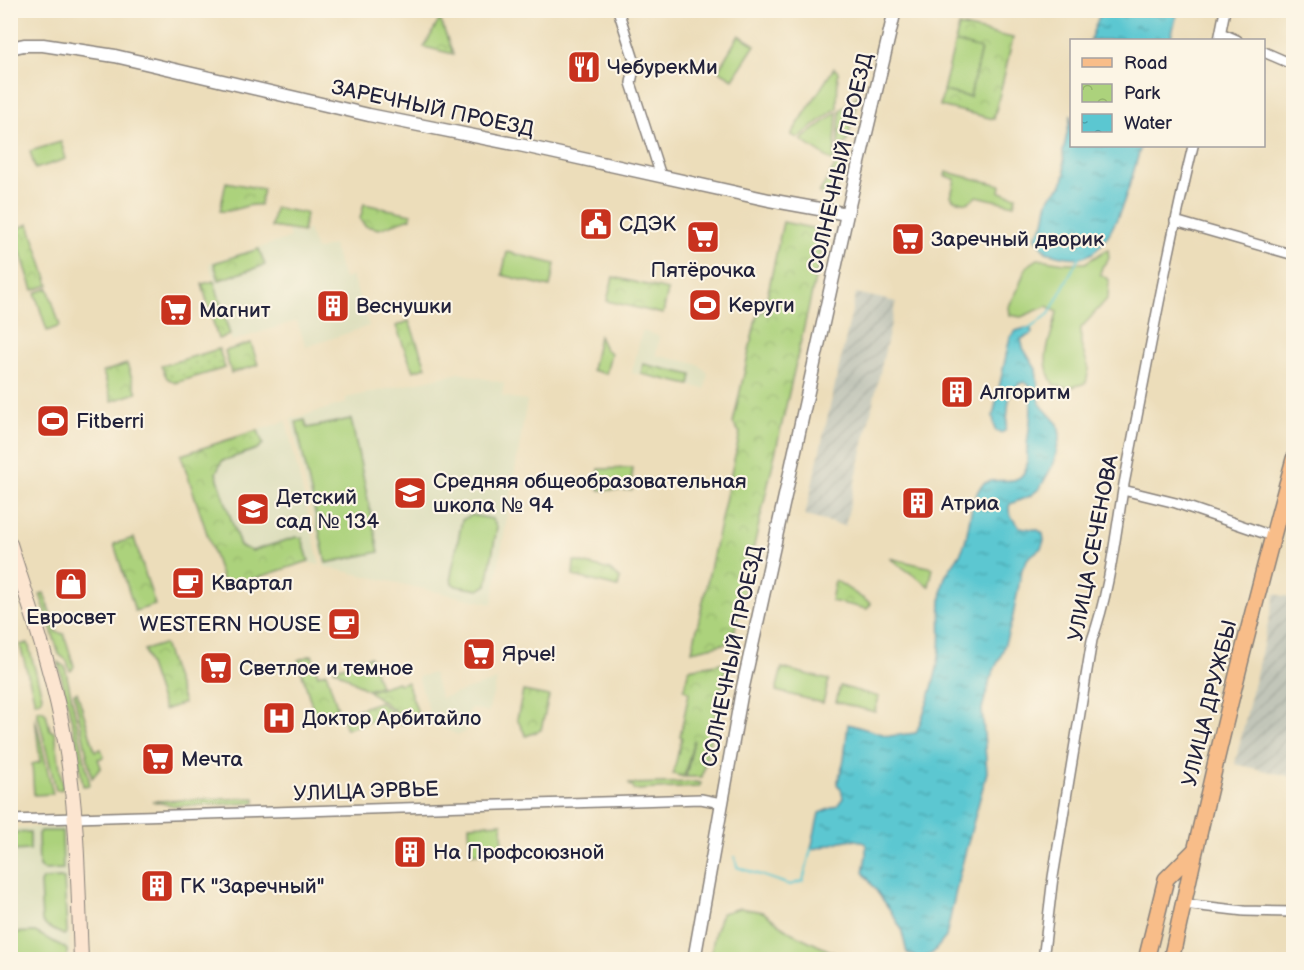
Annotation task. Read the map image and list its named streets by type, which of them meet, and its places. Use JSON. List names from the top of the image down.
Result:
{
  "streets": {
    "main road": ["УЛИЦА ДРУЖБЫ"],
    "street": [
      "ЗАРЕЧНЫЙ ПРОЕЗД",
      "СОЛНЕЧНЫЙ ПРОЕЗД",
      "УЛИЦА СЕЧЕНОВА",
      "УЛИЦА ЭРВЬЕ"
    ]
  },
  "crossings": [
    ["ЗАРЕЧНЫЙ ПРОЕЗД", "СОЛНЕЧНЫЙ ПРОЕЗД"],
    ["СОЛНЕЧНЫЙ ПРОЕЗД", "УЛИЦА ЭРВЬЕ"]
  ],
  "places": {
    "restaurant": ["ЧебурекМи"],
    "public building": ["СДЭК"],
    "supermarket": [
      "Пятёрочка",
      "Заречный дворик",
      "Магнит",
      "Ярче!",
      "Светлое и темное",
      "Мечта"
    ],
    "sports": ["Керуги", "Fitberri"],
    "building": [
      "Веснушки",
      "Алгоритм",
      "Атриа",
      "На Профсоюзной",
      "ГК \"Заречный\""
    ],
    "school or university": ["Средняя общеобразовательная школа № 94", "Детский сад № 134"],
    "cafe": ["Квартал", "WESTERN HOUSE"],
    "shop": ["Евросвет"],
    "hospital": ["Доктор Арбитайло"]
  },
  "legend": ["Road", "Park", "Water"]
}
